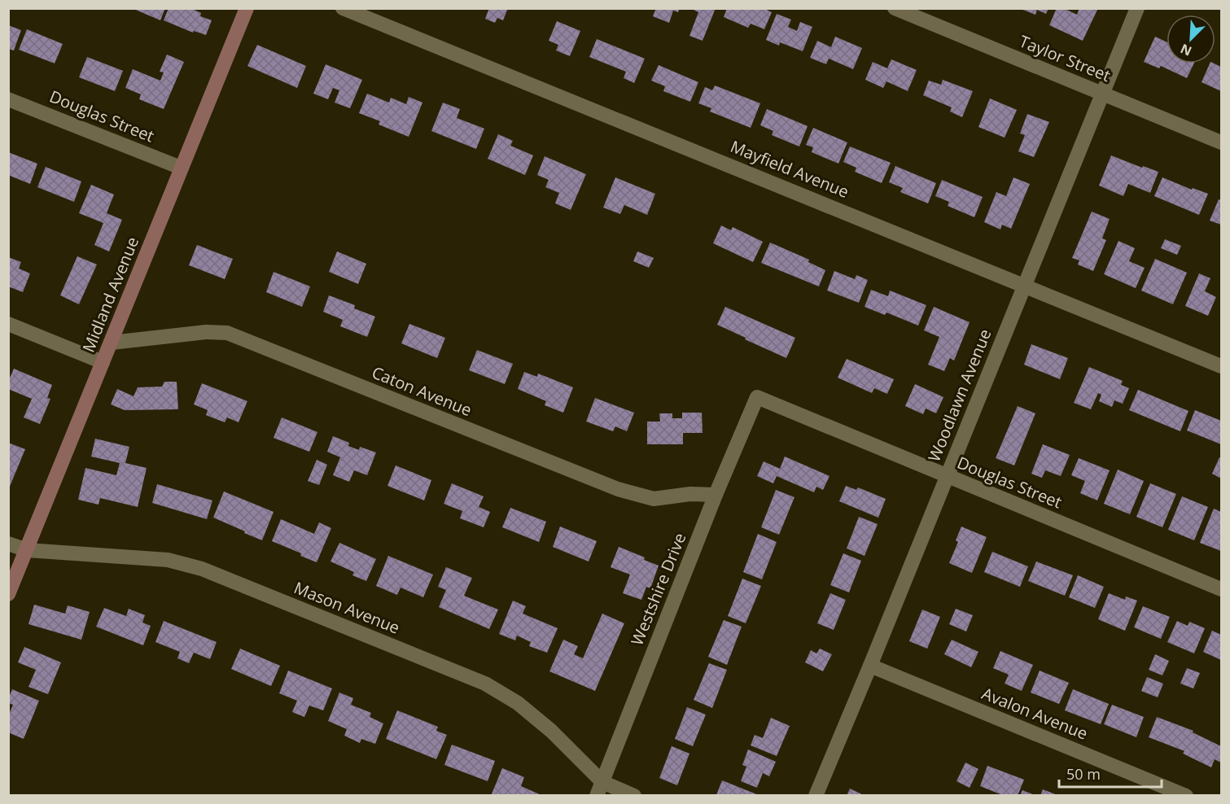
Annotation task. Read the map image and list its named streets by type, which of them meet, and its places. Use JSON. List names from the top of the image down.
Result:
{
  "streets": {
    "main road": ["Midland Avenue"],
    "street": [
      "Taylor Street",
      "Douglas Street",
      "Mayfield Avenue",
      "Caton Avenue",
      "Woodlawn Avenue",
      "Westshire Drive",
      "Mason Avenue",
      "Avalon Avenue"
    ]
  },
  "crossings": [
    ["Taylor Street", "Woodlawn Avenue"],
    ["Douglas Street", "Midland Avenue"],
    ["Douglas Street", "Woodlawn Avenue"],
    ["Douglas Street", "Westshire Drive"],
    ["Mayfield Avenue", "Woodlawn Avenue"],
    ["Midland Avenue", "Caton Avenue"],
    ["Midland Avenue", "Mason Avenue"],
    ["Caton Avenue", "Westshire Drive"],
    ["Woodlawn Avenue", "Avalon Avenue"],
    ["Westshire Drive", "Mason Avenue"]
  ],
  "scale_bar": "50 m",
  "north": "bottom left"
}
